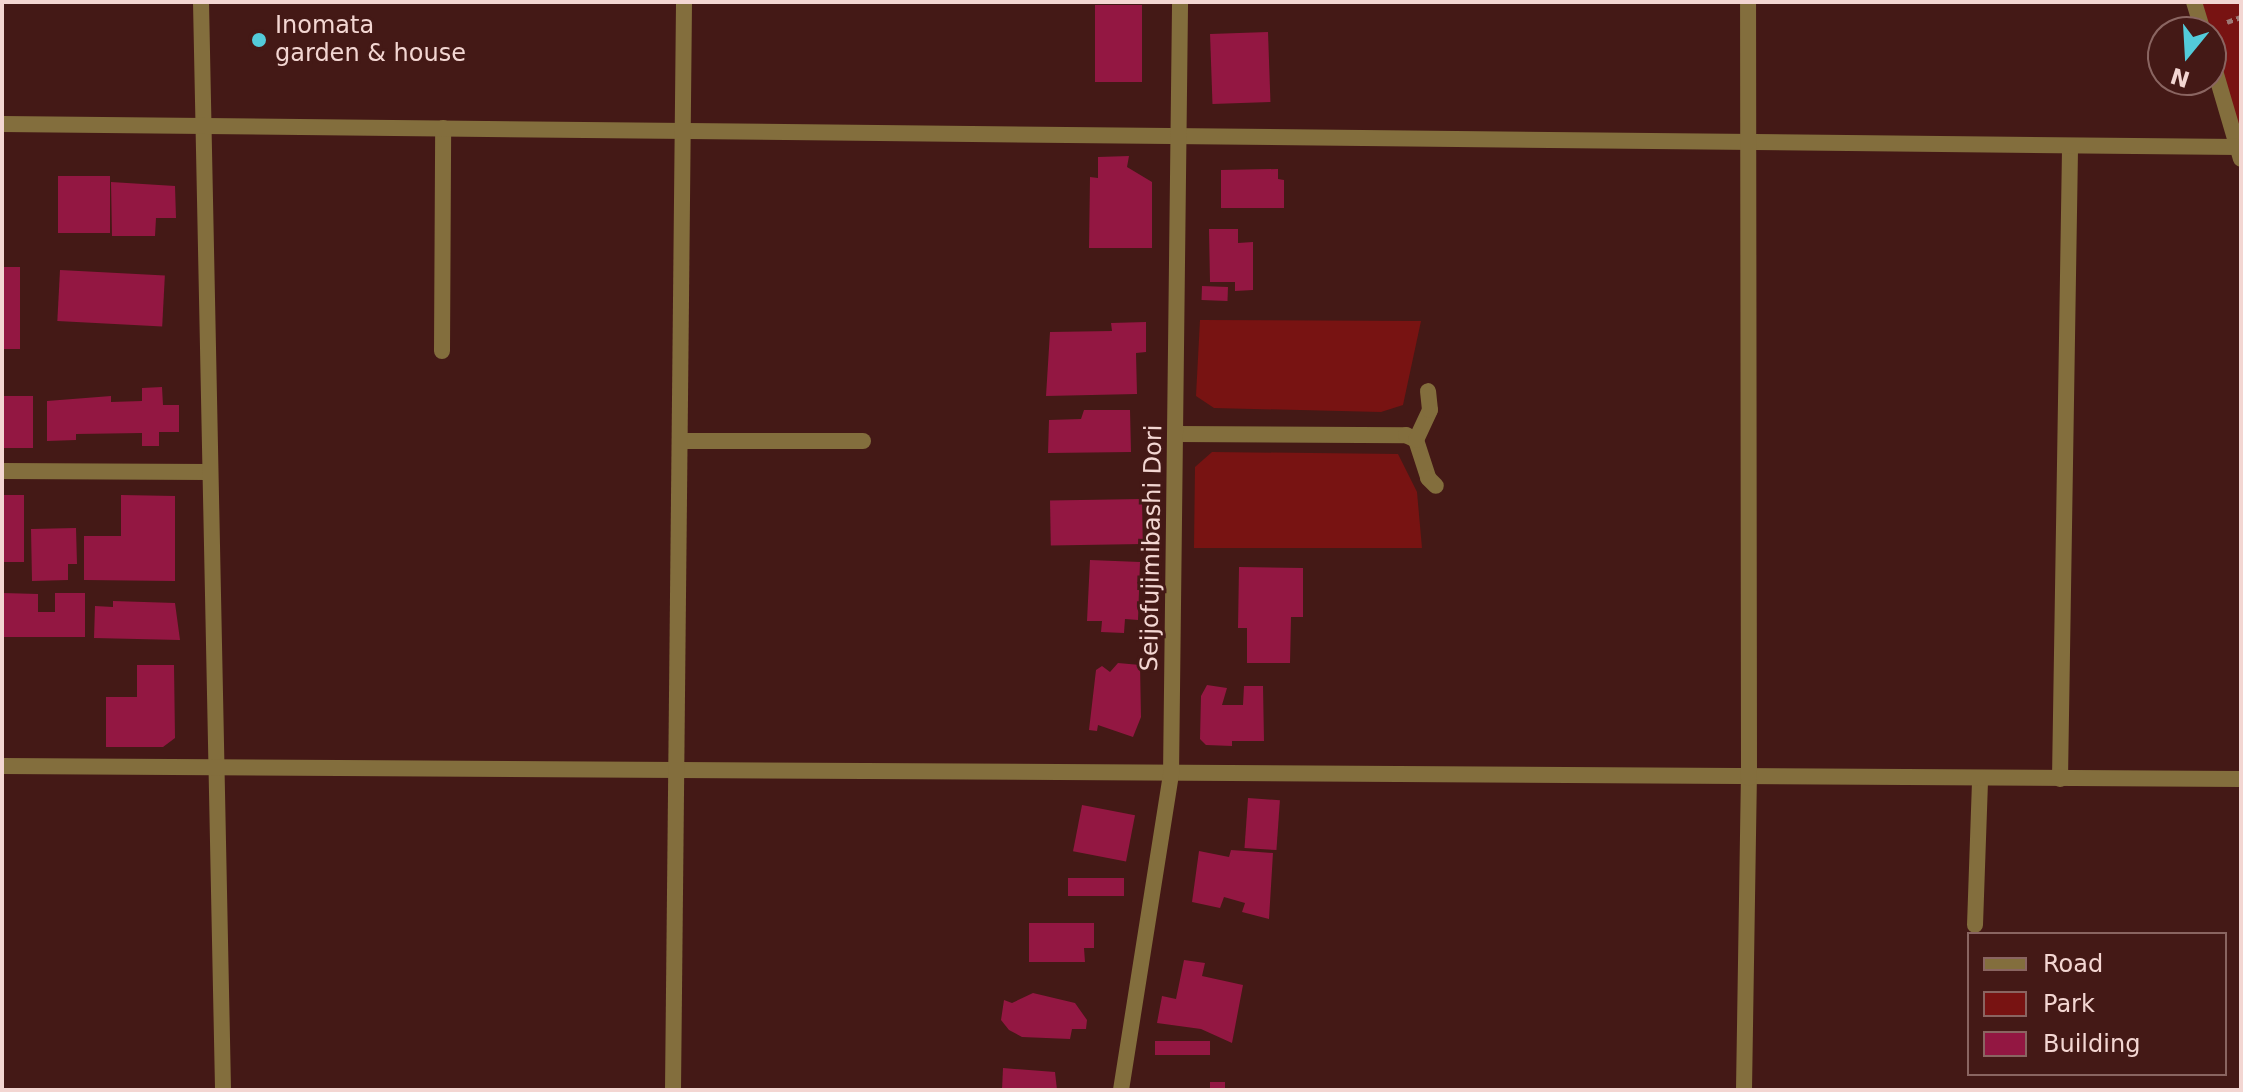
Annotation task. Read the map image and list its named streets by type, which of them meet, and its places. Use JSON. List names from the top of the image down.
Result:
{
  "streets": {
    "street": ["Seijofujimibashi Dori"]
  },
  "places": ["Inomata garden & house"],
  "legend": ["Road", "Park", "Building"],
  "north": "bottom"
}
